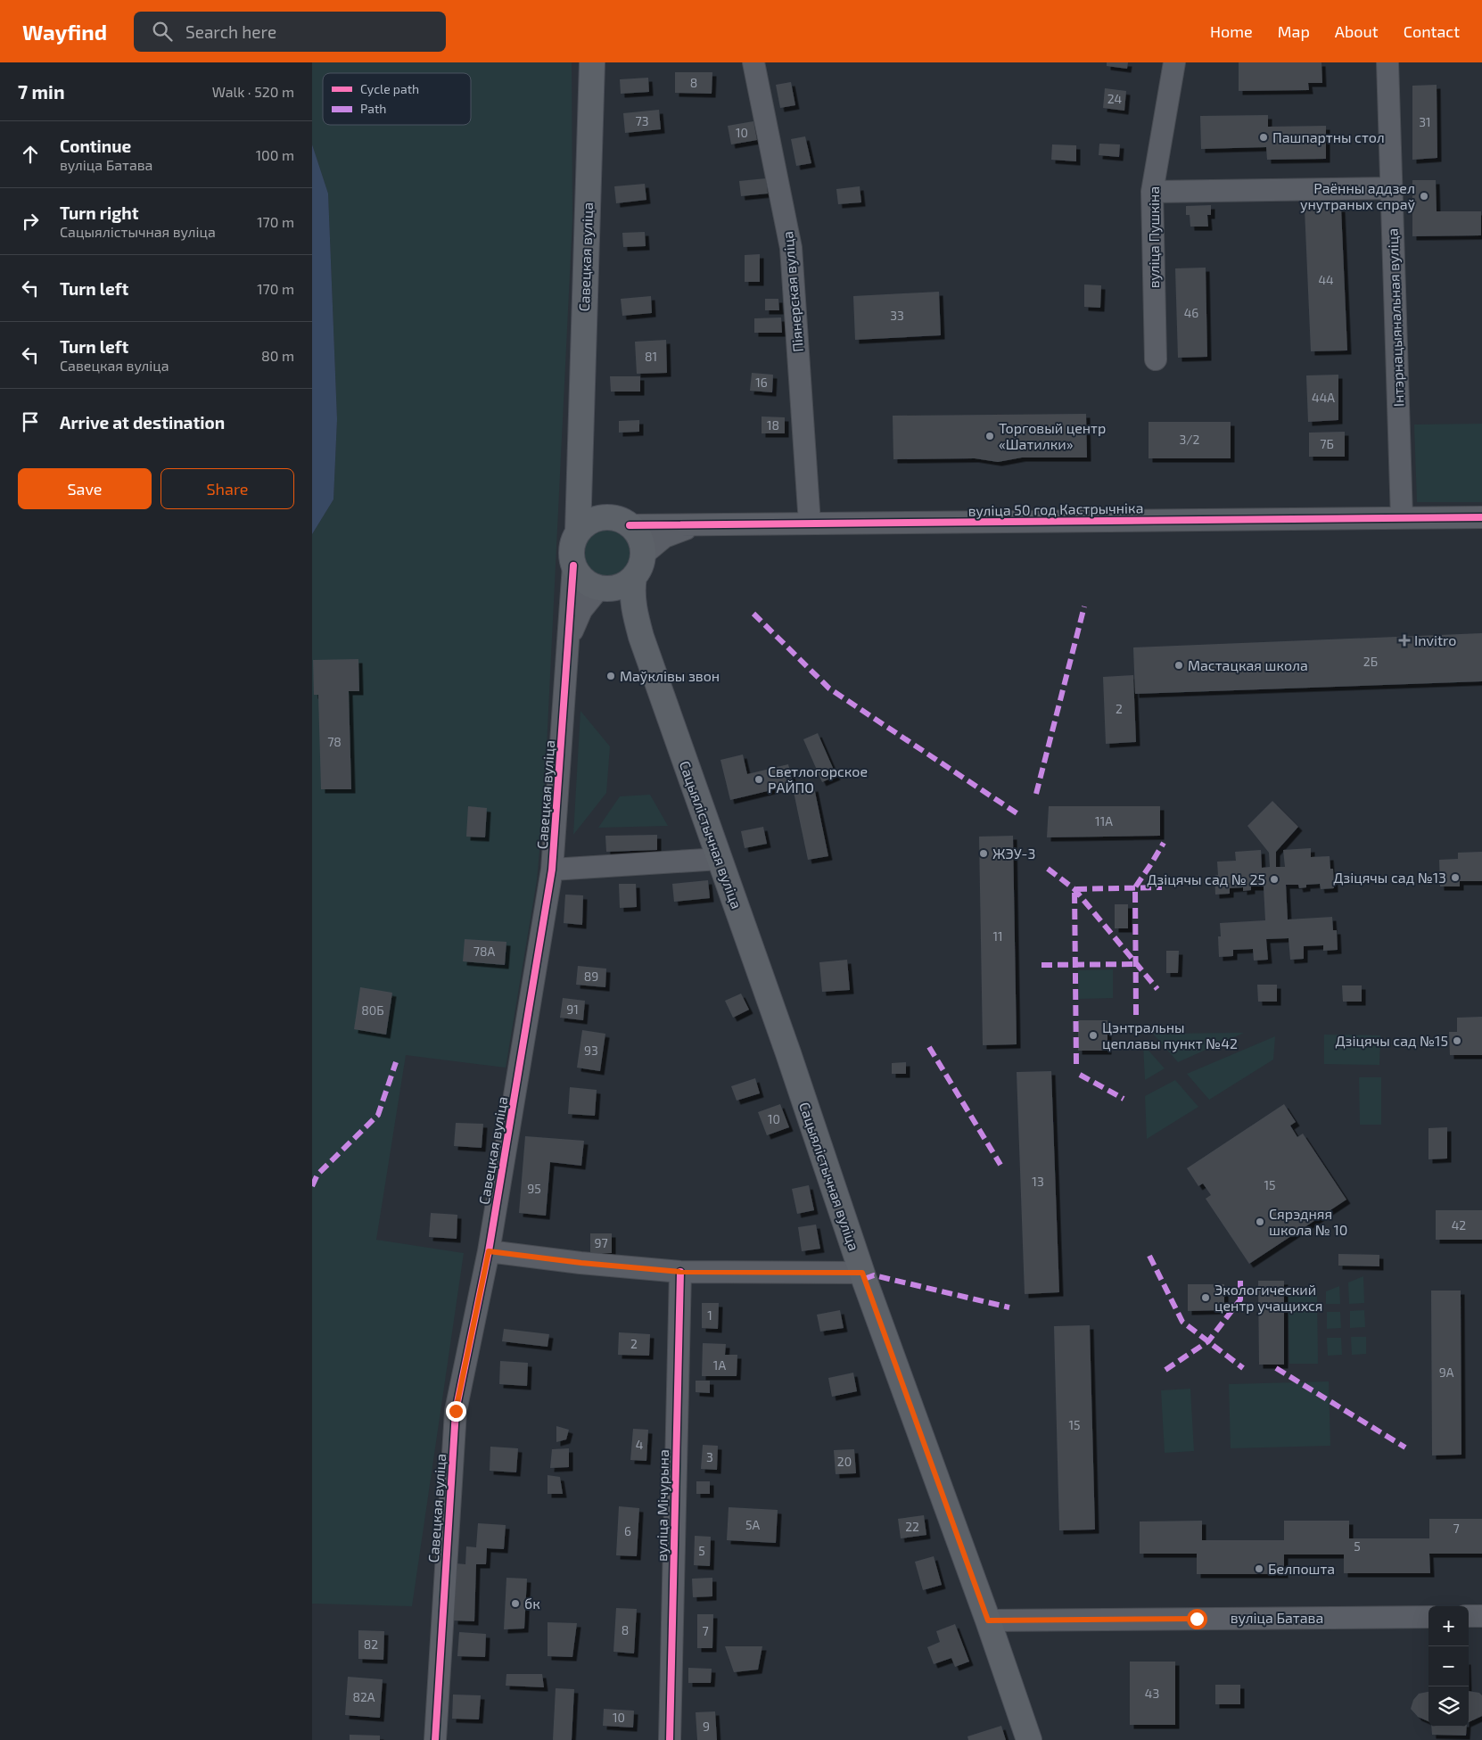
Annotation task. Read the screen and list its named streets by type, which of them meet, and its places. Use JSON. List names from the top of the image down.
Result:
{
  "streets": {
    "main road": ["Савецкая вуліца", "Сацыялістычная вуліца"],
    "street": [
      "вуліца Пушкіна",
      "Піянерская вуліца",
      "Інтэрнацыянальная вуліца",
      "вуліца 50 год Кастрычніка",
      "вуліца Мічурына",
      "вуліца Батава"
    ]
  },
  "crossings": [
    ["Савецкая вуліца", "вуліца 50 год Кастрычніка"],
    ["Савецкая вуліца", "Сацыялістычная вуліца"],
    ["Піянерская вуліца", "вуліца 50 год Кастрычніка"],
    ["Інтэрнацыянальная вуліца", "вуліца 50 год Кастрычніка"],
    ["вуліца 50 год Кастрычніка", "Сацыялістычная вуліца"],
    ["Сацыялістычная вуліца", "вуліца Батава"]
  ],
  "places": {
    "other": [
      "Пашпартны стол",
      "Раённы аддзел унутраных спраў",
      "Торговый центр «Шатилки»",
      "Мастацкая школа",
      "Маўклівы звон",
      "Светлогорское РАЙПО",
      "ЖЭУ-3",
      "Дзіцячы сад №13",
      "Дзіцячы сад № 25",
      "Цэнтральны цеплавы пункт №42",
      "Дзіцячы сад №15",
      "Сярэдняя школа № 10",
      "Экологический центр учащихся",
      "Белпошта",
      "бк"
    ],
    "health": ["Invitro"]
  },
  "house_numbers": [
    "8",
    "24",
    "73",
    "31",
    "10",
    "44",
    "46",
    "33",
    "81",
    "16",
    "44А",
    "18",
    "3/2",
    "7Б",
    "2Б",
    "2",
    "78",
    "11А",
    "11",
    "78А",
    "89",
    "91",
    "80Б",
    "93",
    "10",
    "13",
    "15",
    "95",
    "42",
    "97",
    "1",
    "2",
    "1А",
    "9А",
    "15",
    "4",
    "3",
    "20",
    "5А",
    "22",
    "7",
    "6",
    "5",
    "5",
    "8",
    "7",
    "82",
    "43",
    "82А",
    "10",
    "9"
  ],
  "legend": ["Cycle path", "Path"],
  "page": {
    "header": "Wayfind",
    "search": "Search here",
    "nav": [
      "Home",
      "Map",
      "About",
      "Contact"
    ],
    "heading": ["7 min", "Walk · 520 m"],
    "list": [
      ["Continue", "вуліца Батава", "100 m"],
      ["Turn right", "Сацыялістычная вуліца", "170 m"],
      ["Turn left", "170 m"],
      ["Turn left", "Савецкая вуліца", "80 m"],
      "Arrive at destination"
    ],
    "buttons": ["Save", "Share"],
    "map_buttons": ["+", "−"]
  }
}
